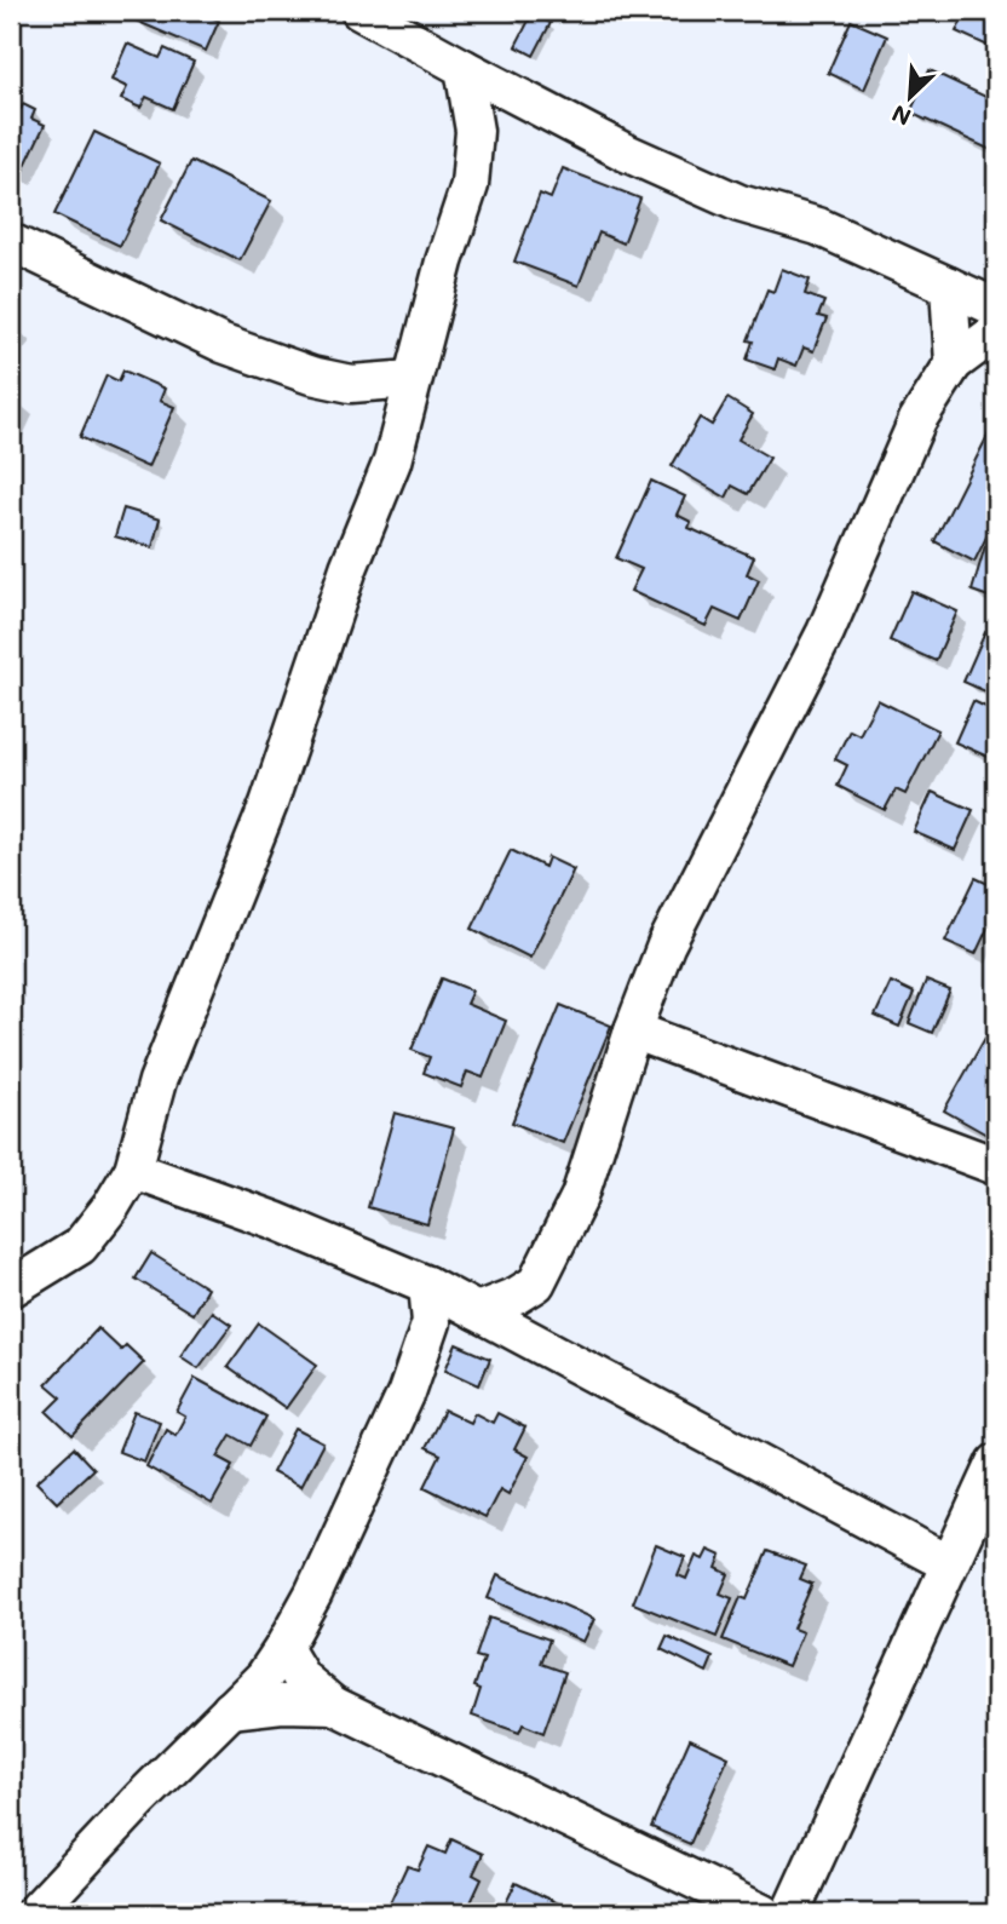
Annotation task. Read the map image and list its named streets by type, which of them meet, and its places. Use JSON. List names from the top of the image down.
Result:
{
  "north": "bottom left"
}
